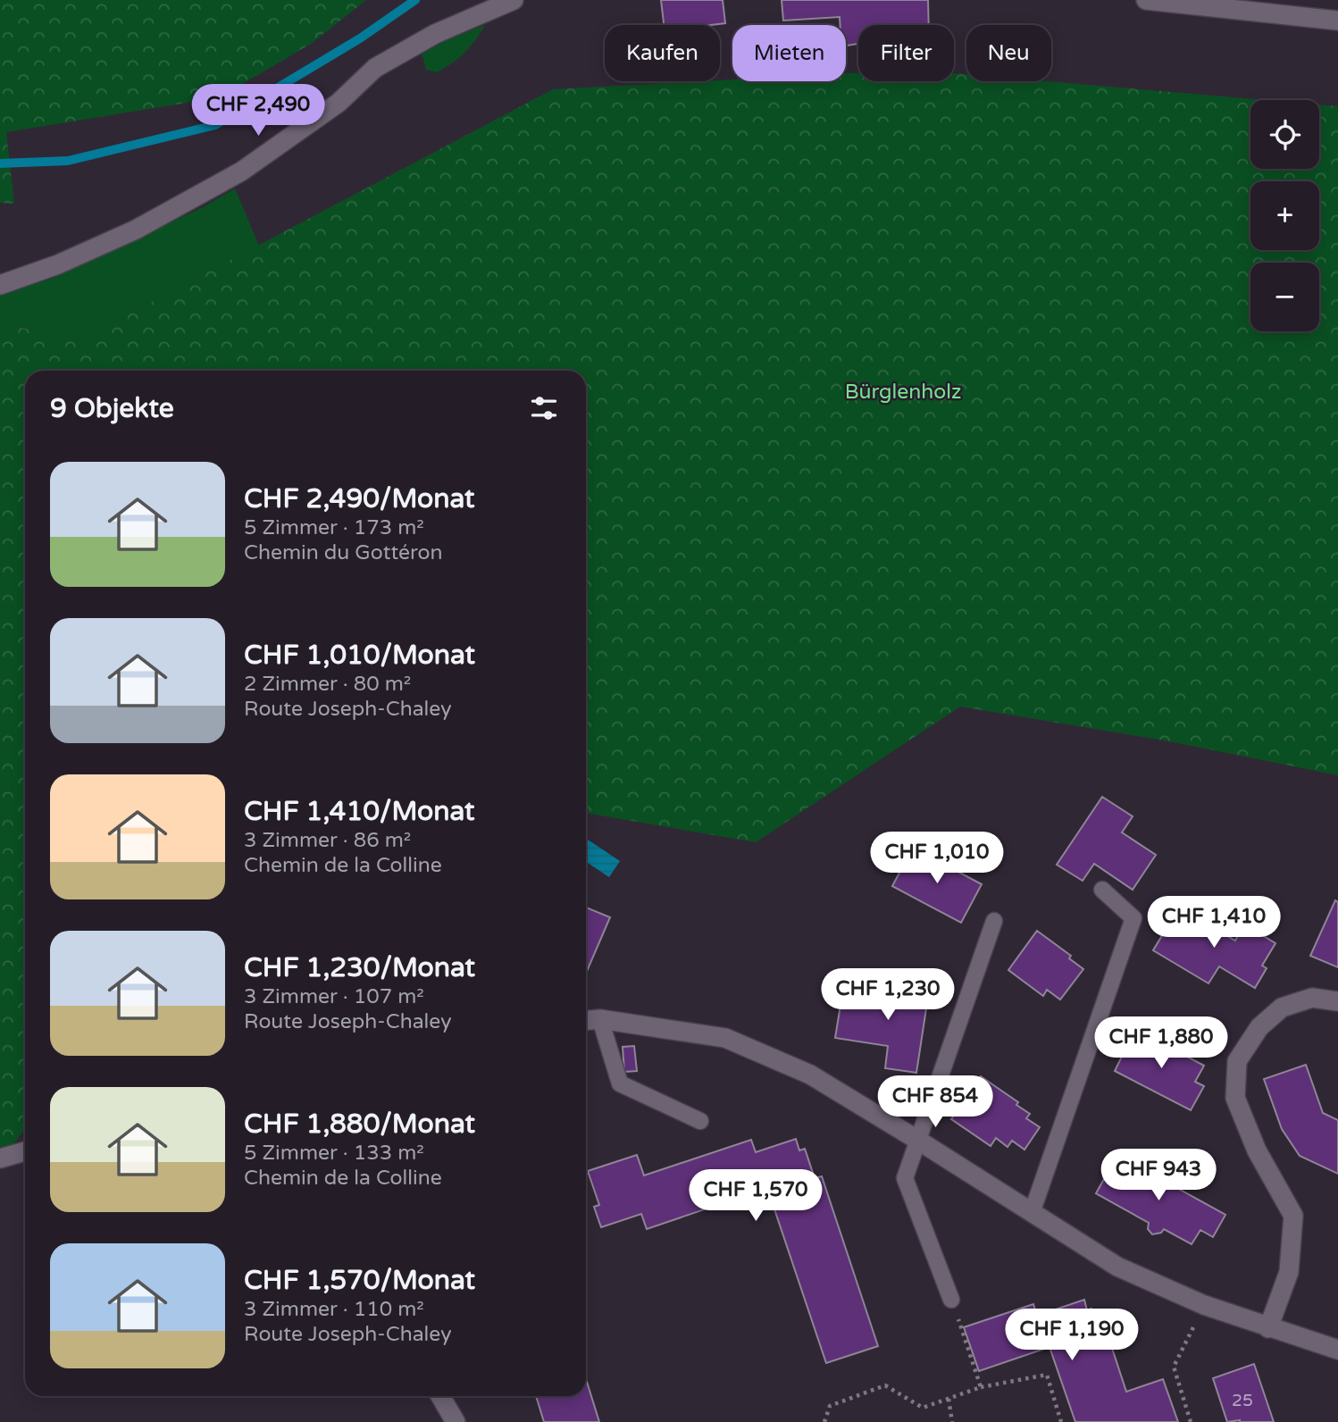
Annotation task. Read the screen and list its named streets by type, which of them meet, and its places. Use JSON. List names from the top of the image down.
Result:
{
  "parks": ["Bürglenholz"],
  "house_numbers": ["25"],
  "page": {
    "chip": [
      "Kaufen",
      "Mieten",
      "Filter",
      "Neu"
    ],
    "price": [
      "CHF 2,490",
      "CHF 1,010",
      "CHF 1,410",
      "CHF 1,230",
      "CHF 1,880",
      "CHF 854",
      "CHF 943",
      "CHF 1,570",
      "CHF 1,190"
    ],
    "map_buttons": ["+", "−"],
    "heading": "9 Objekte",
    "list": [
      {
        "name": "CHF 2,490/Monat",
        "note": "5 Zimmer · 173 m² · Chemin du Gottéron"
      },
      {
        "name": "CHF 1,010/Monat",
        "note": "2 Zimmer · 80 m² · Route Joseph-Chaley"
      },
      {
        "name": "CHF 1,410/Monat",
        "note": "3 Zimmer · 86 m² · Chemin de la Colline"
      },
      {
        "name": "CHF 1,230/Monat",
        "note": "3 Zimmer · 107 m² · Route Joseph-Chaley"
      },
      {
        "name": "CHF 1,880/Monat",
        "note": "5 Zimmer · 133 m² · Chemin de la Colline"
      },
      {
        "name": "CHF 1,570/Monat",
        "note": "3 Zimmer · 110 m² · Route Joseph-Chaley"
      }
    ]
  }
}
